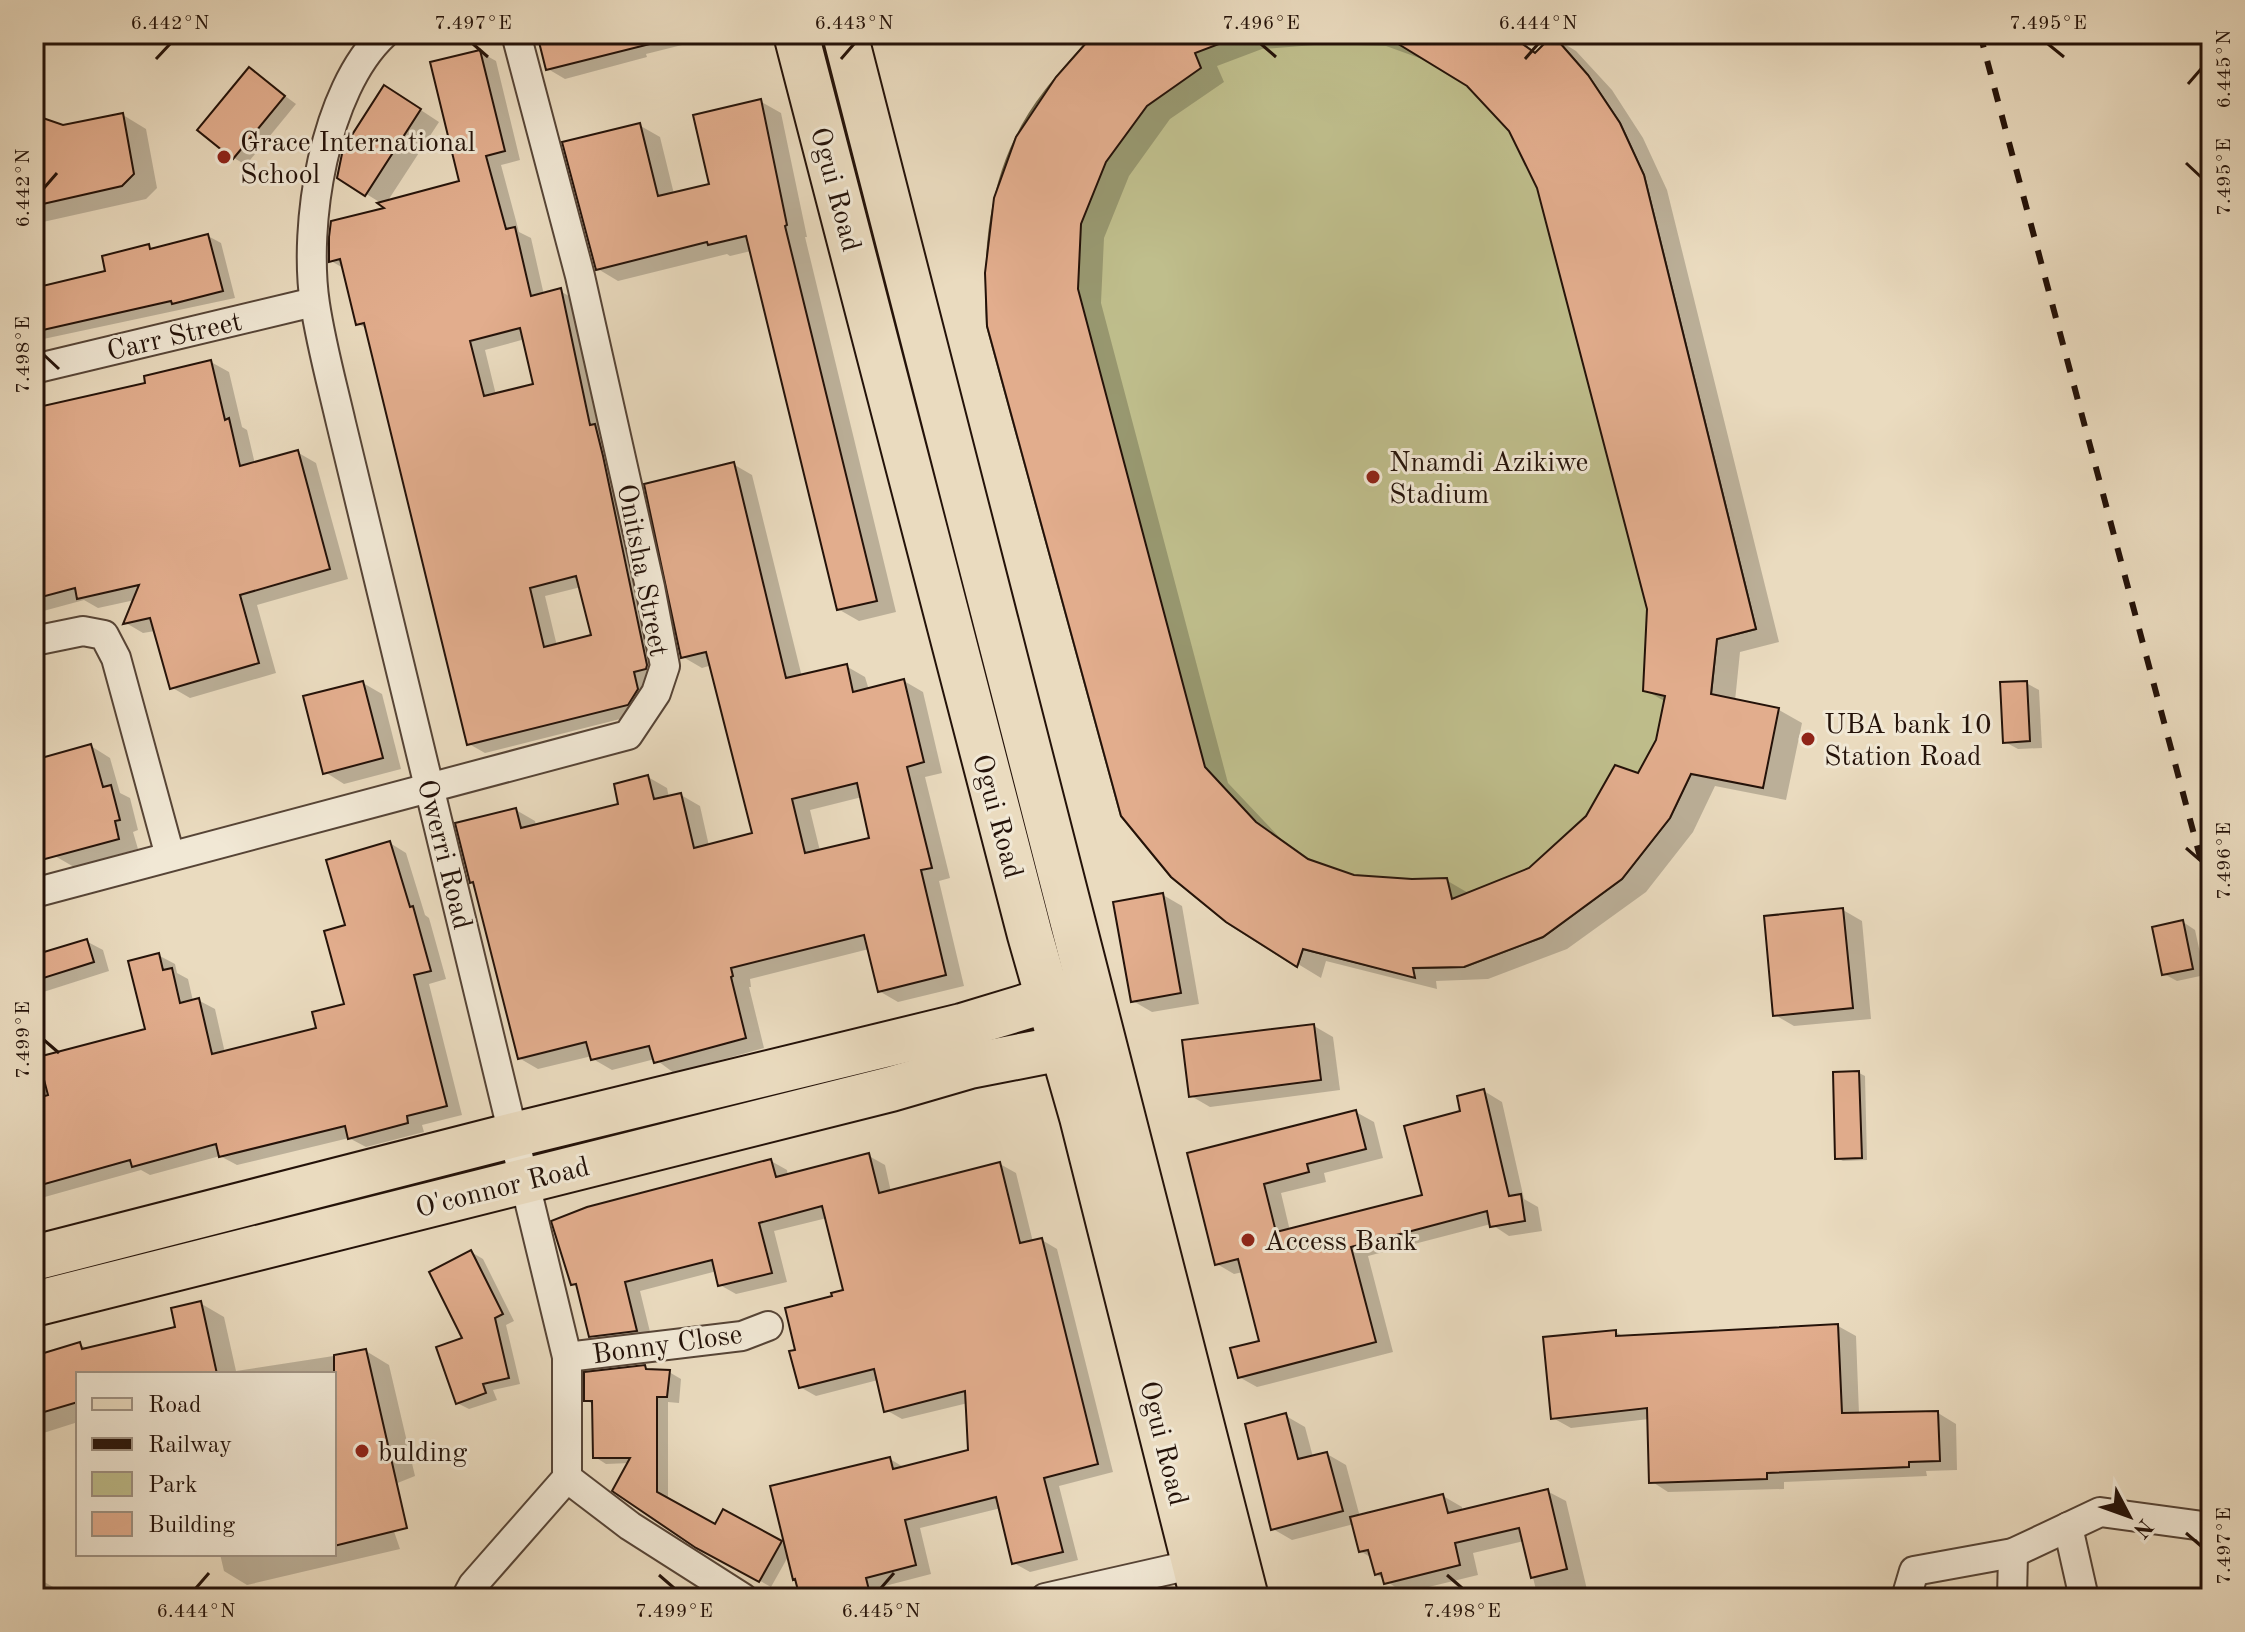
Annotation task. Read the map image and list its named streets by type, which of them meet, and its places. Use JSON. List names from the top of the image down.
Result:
{
  "streets": {
    "main road": ["Ogui Road", "O'connor Road"],
    "street": [
      "Carr Street",
      "Onitsha Street",
      "Owerri Road",
      "Bonny Close"
    ]
  },
  "crossings": [
    ["Carr Street", "Owerri Road"],
    ["Onitsha Street", "Owerri Road"],
    ["Owerri Road", "O'connor Road"],
    ["Owerri Road", "Bonny Close"]
  ],
  "places": [
    "Grace International School",
    "Nnamdi Azikiwe Stadium",
    "UBA bank 10 Station Road",
    "Access Bank",
    "bulding"
  ],
  "legend": [
    "Road",
    "Railway",
    "Park",
    "Building"
  ],
  "north": "bottom right",
  "coordinates": [
    "6.442°N",
    "7.497°E",
    "6.443°N",
    "7.496°E",
    "6.444°N",
    "7.495°E",
    "6.445°N",
    "7.498°E",
    "7.499°E"
  ]
}
